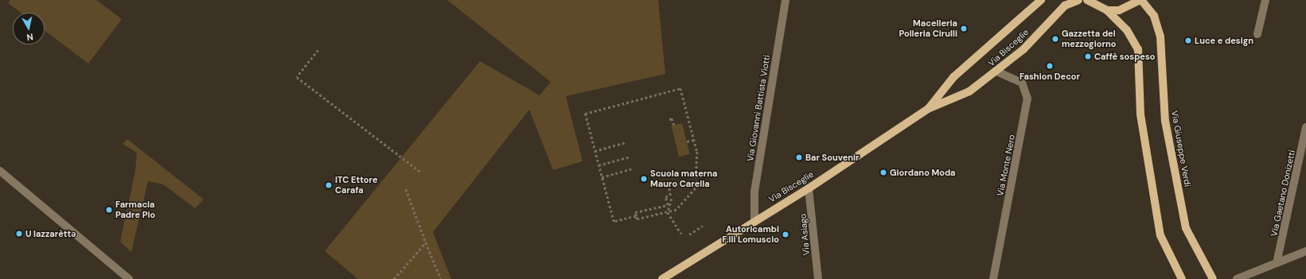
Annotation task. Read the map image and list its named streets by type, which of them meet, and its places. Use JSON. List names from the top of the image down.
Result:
{
  "streets": {
    "main road": ["Via Bisceglie", "Via Giuseppe Verdi"],
    "street": [
      "Via Giovanni Battista Viotti",
      "Via Monte Nero",
      "Via Gaetano Donizetti",
      "Via Asiago"
    ]
  },
  "crossings": [
    ["Via Bisceglie", "Via Giovanni Battista Viotti"],
    ["Via Bisceglie", "Via Monte Nero"],
    ["Via Bisceglie", "Via Asiago"]
  ],
  "places": [
    "Macelleria Polleria Cirulli",
    "Gazzetta del mezzogiorno",
    "Luce e design",
    "Caffè sospeso",
    "Fashion Decor",
    "Bar Souvenir",
    "Giordano Moda",
    "Scuola materna Mauro Carella",
    "ITC Ettore Carafa",
    "Farmacia Padre Pio",
    "U lazzarèttә",
    "Autoricambi F.lli Lomuscio"
  ],
  "north": "bottom"
}
